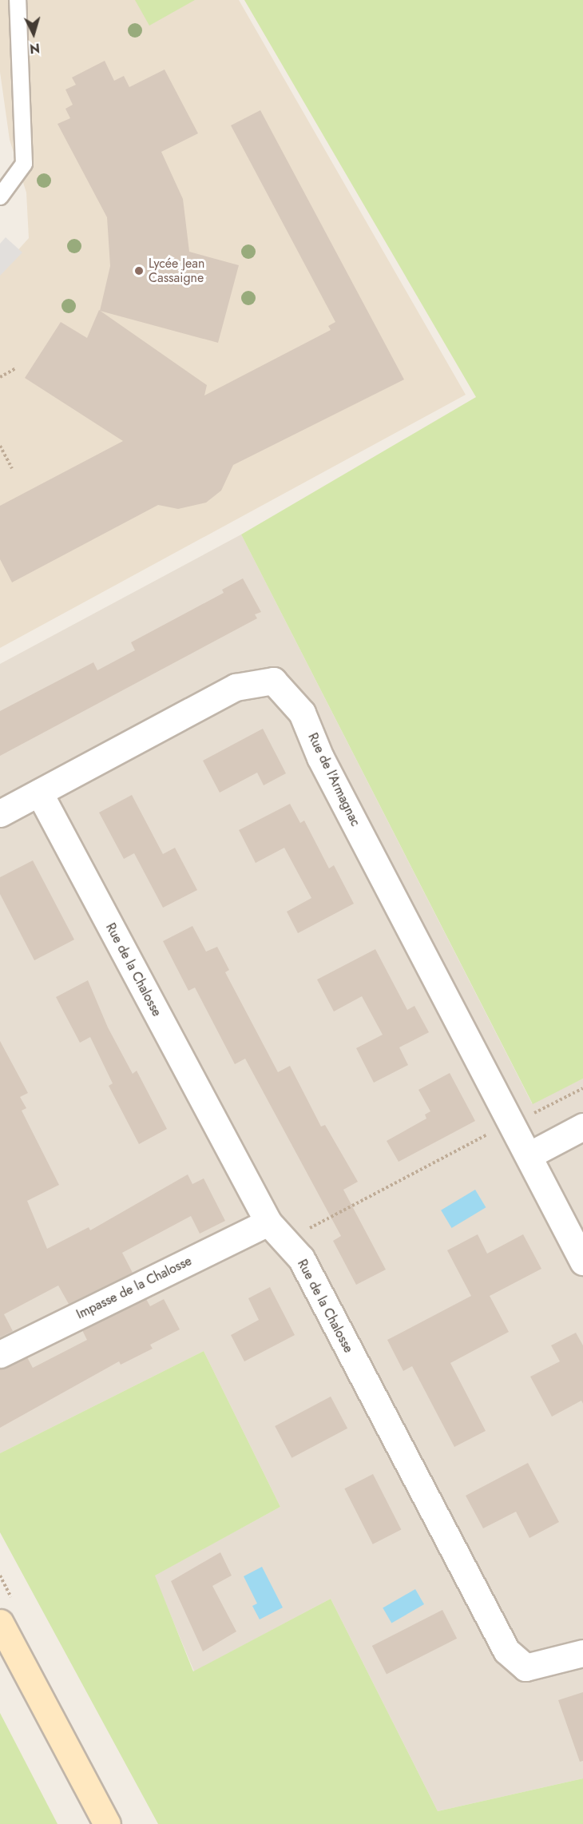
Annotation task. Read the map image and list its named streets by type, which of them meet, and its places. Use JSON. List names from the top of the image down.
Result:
{
  "streets": {
    "street": ["Rue de l'Armagnac", "Rue de la Chalosse", "Impasse de la Chalosse"]
  },
  "crossings": [
    ["Rue de l'Armagnac", "Rue de la Chalosse"],
    ["Rue de la Chalosse", "Impasse de la Chalosse"]
  ],
  "places": ["Lycée Jean Cassaigne"],
  "north": "bottom"
}
